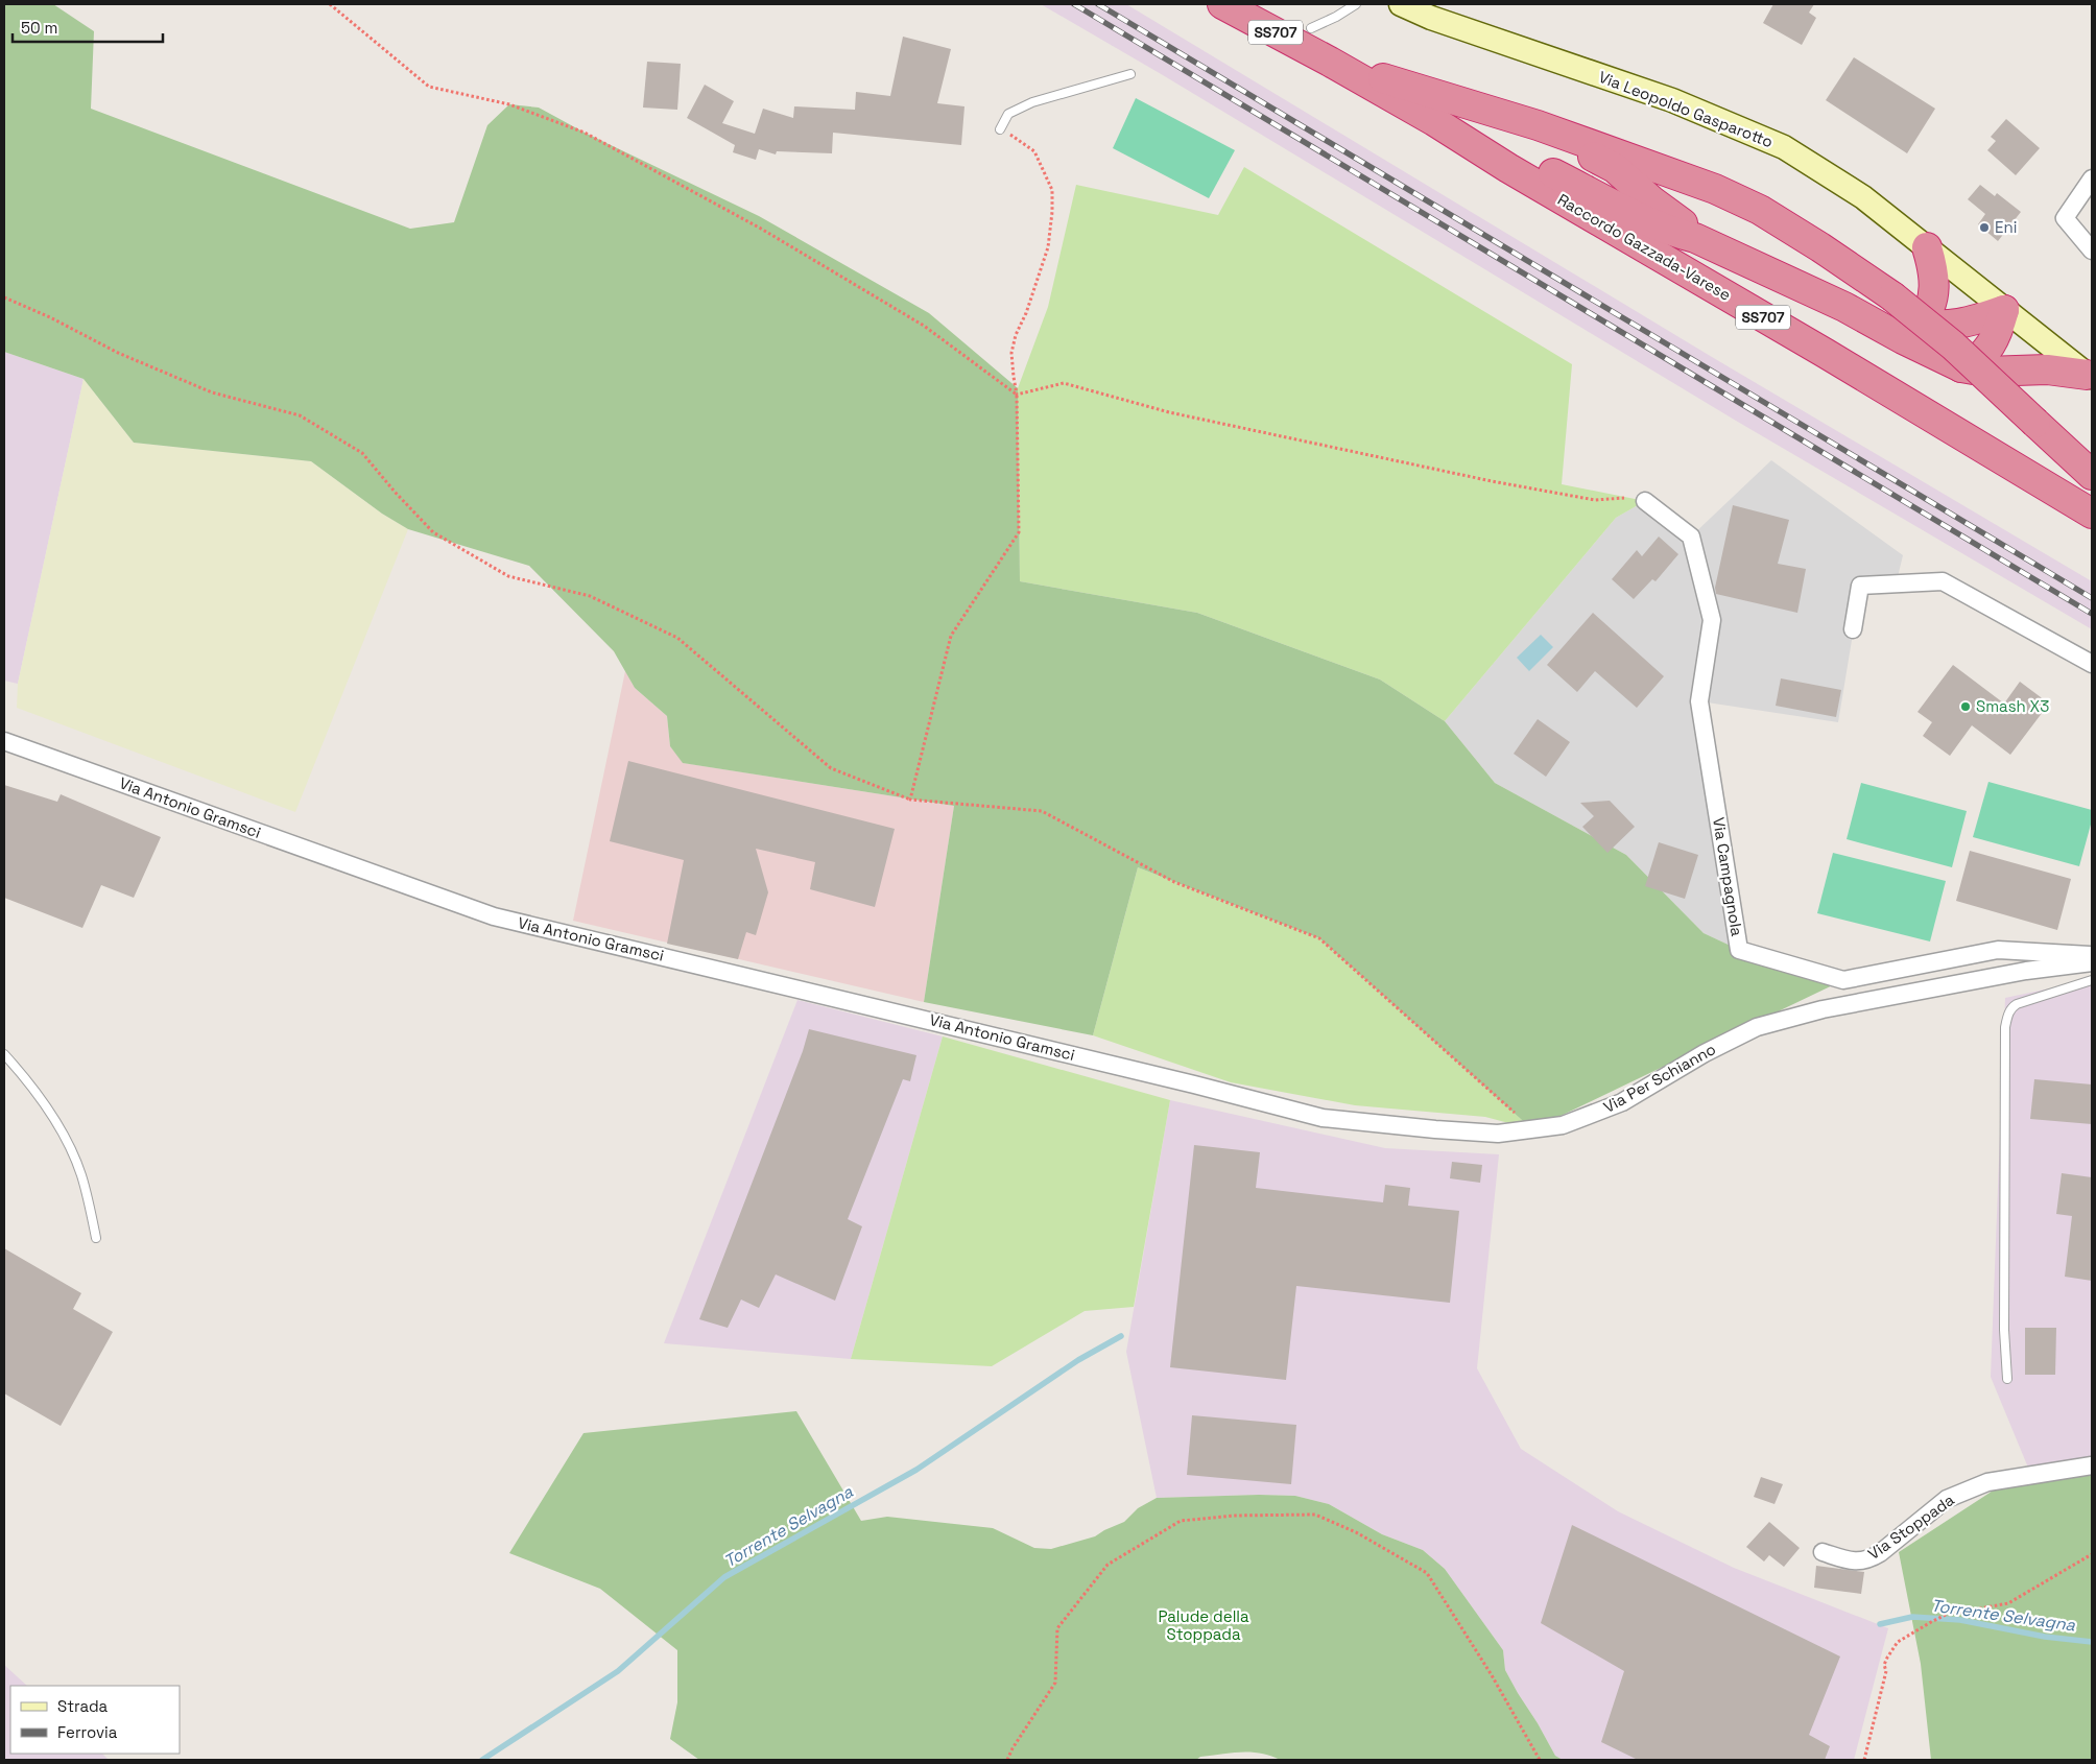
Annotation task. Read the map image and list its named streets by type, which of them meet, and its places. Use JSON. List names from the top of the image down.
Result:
{
  "streets": {
    "highway": ["SS707", "Raccordo Gazzada-Varese"],
    "main road": ["Via Leopoldo Gasparotto"],
    "street": [
      "Via Antonio Gramsci",
      "Via Campagnola",
      "Via Per Schianno",
      "Via Stoppada"
    ]
  },
  "crossings": [
    ["Via Antonio Gramsci", "Via Per Schianno"]
  ],
  "water": ["Torrente Selvagna"],
  "parks": ["Palude della Stoppada"],
  "places": ["Eni", "Smash X3"],
  "legend": ["Strada", "Ferrovia"],
  "scale_bar": "50 m"
}
